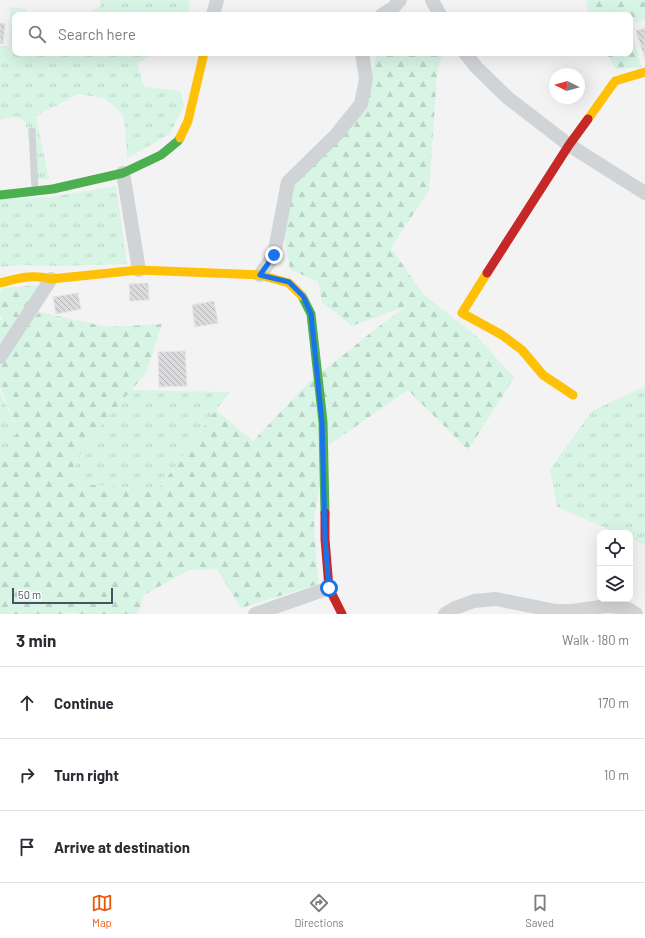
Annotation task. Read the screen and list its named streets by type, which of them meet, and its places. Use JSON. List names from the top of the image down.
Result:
{
  "scale_bar": "50 m",
  "north": "left",
  "page": {
    "search": "Search here",
    "scale": "50 m",
    "heading": ["3 min", "Walk · 180 m"],
    "list": [
      ["Continue", "170 m"],
      ["Turn right", "10 m"],
      "Arrive at destination"
    ],
    "nav": ["Map", "Directions", "Saved"]
  }
}
